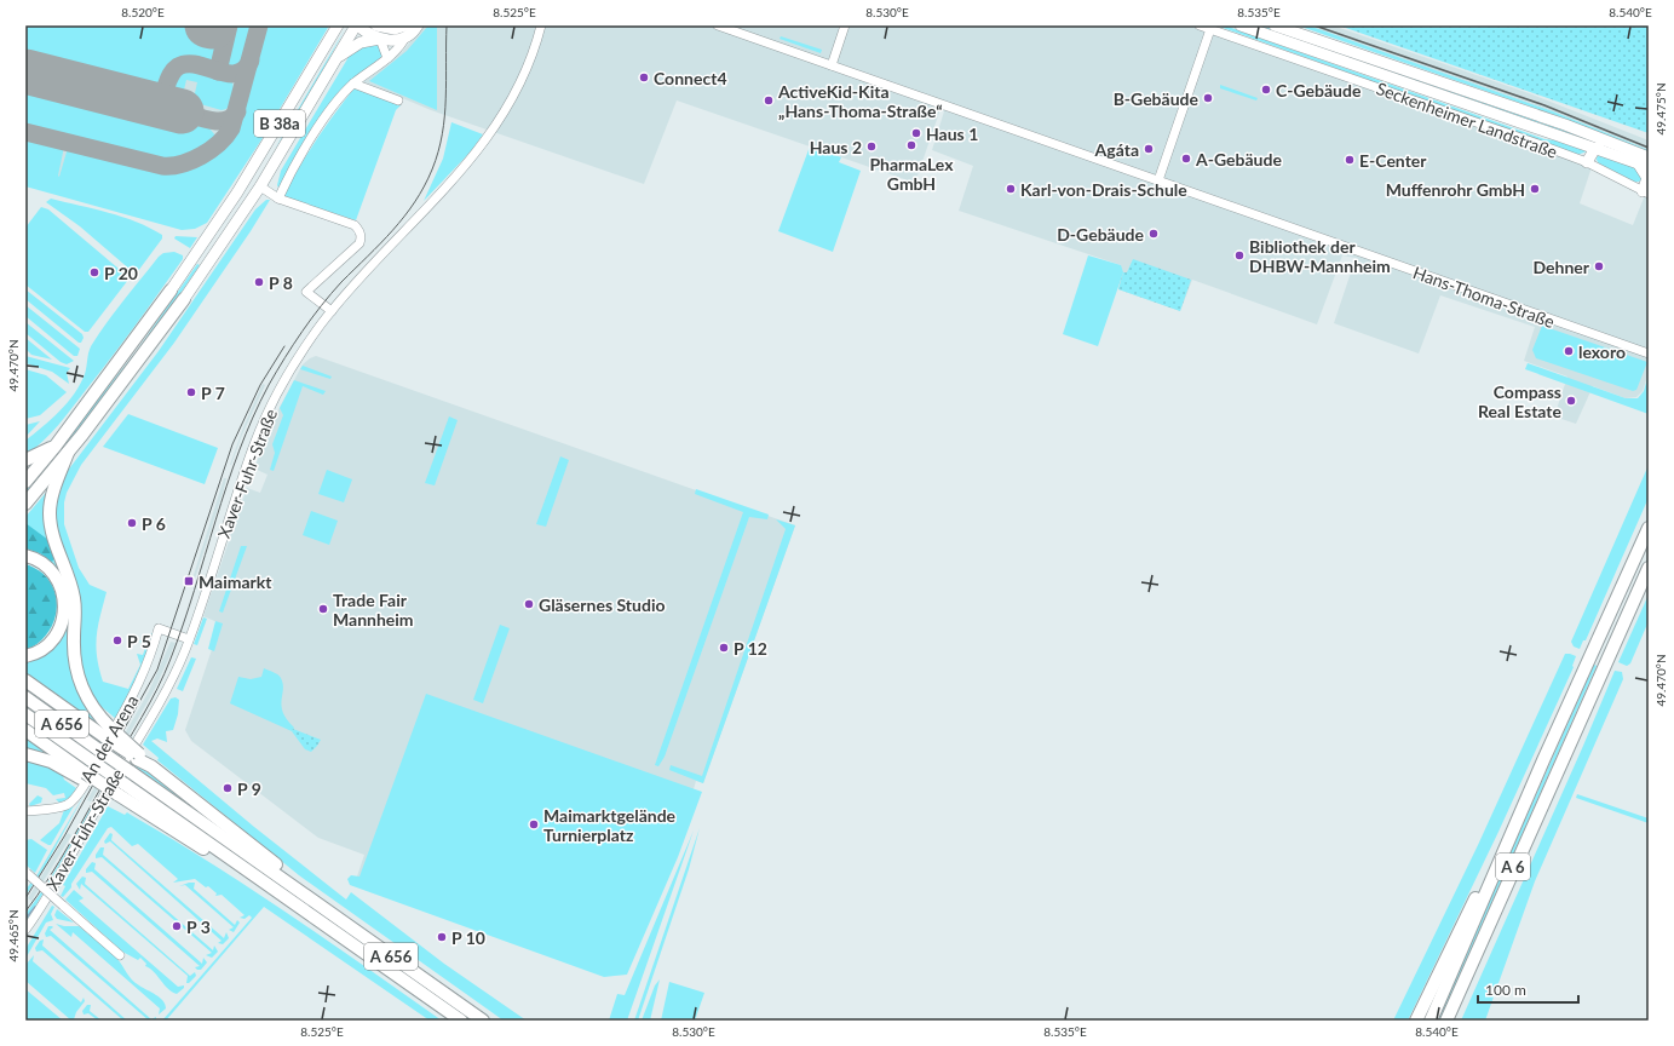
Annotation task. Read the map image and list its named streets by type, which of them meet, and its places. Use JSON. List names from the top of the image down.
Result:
{
  "streets": {
    "highway": ["B 38a", "A 656", "A 6"],
    "main road": ["Seckenheimer Landstraße"],
    "street": ["Hans-Thoma-Straße", "Xaver-Fuhr-Straße", "An der Arena"]
  },
  "crossings": [
    ["Xaver-Fuhr-Straße", "An der Arena"]
  ],
  "places": {
    "other": [
      "Connect4",
      "C-Gebäude",
      "B-Gebäude",
      "ActiveKid-Kita „Hans-Thoma-Straße“",
      "Haus 1",
      "PharmaLex GmbH",
      "Haus 2",
      "Agáta",
      "A-Gebäude",
      "E-Center",
      "Karl-von-Drais-Schule",
      "Muffenrohr GmbH",
      "D-Gebäude",
      "Bibliothek der DHBW-Mannheim",
      "Dehner",
      "P 20",
      "P 8",
      "lexoro",
      "P 7",
      "Compass Real Estate",
      "P 6",
      "Gläsernes Studio",
      "Trade Fair Mannheim",
      "P 5",
      "P 12",
      "P 9",
      "Maimarktgelände Turnierplatz",
      "P 3",
      "P 10"
    ],
    "transit": ["Maimarkt"]
  },
  "scale_bar": "100 m",
  "coordinates": [
    "8.520°E",
    "8.525°E",
    "8.530°E",
    "8.535°E",
    "8.540°E",
    "49.475°N",
    "49.470°N",
    "49.465°N"
  ]
}
